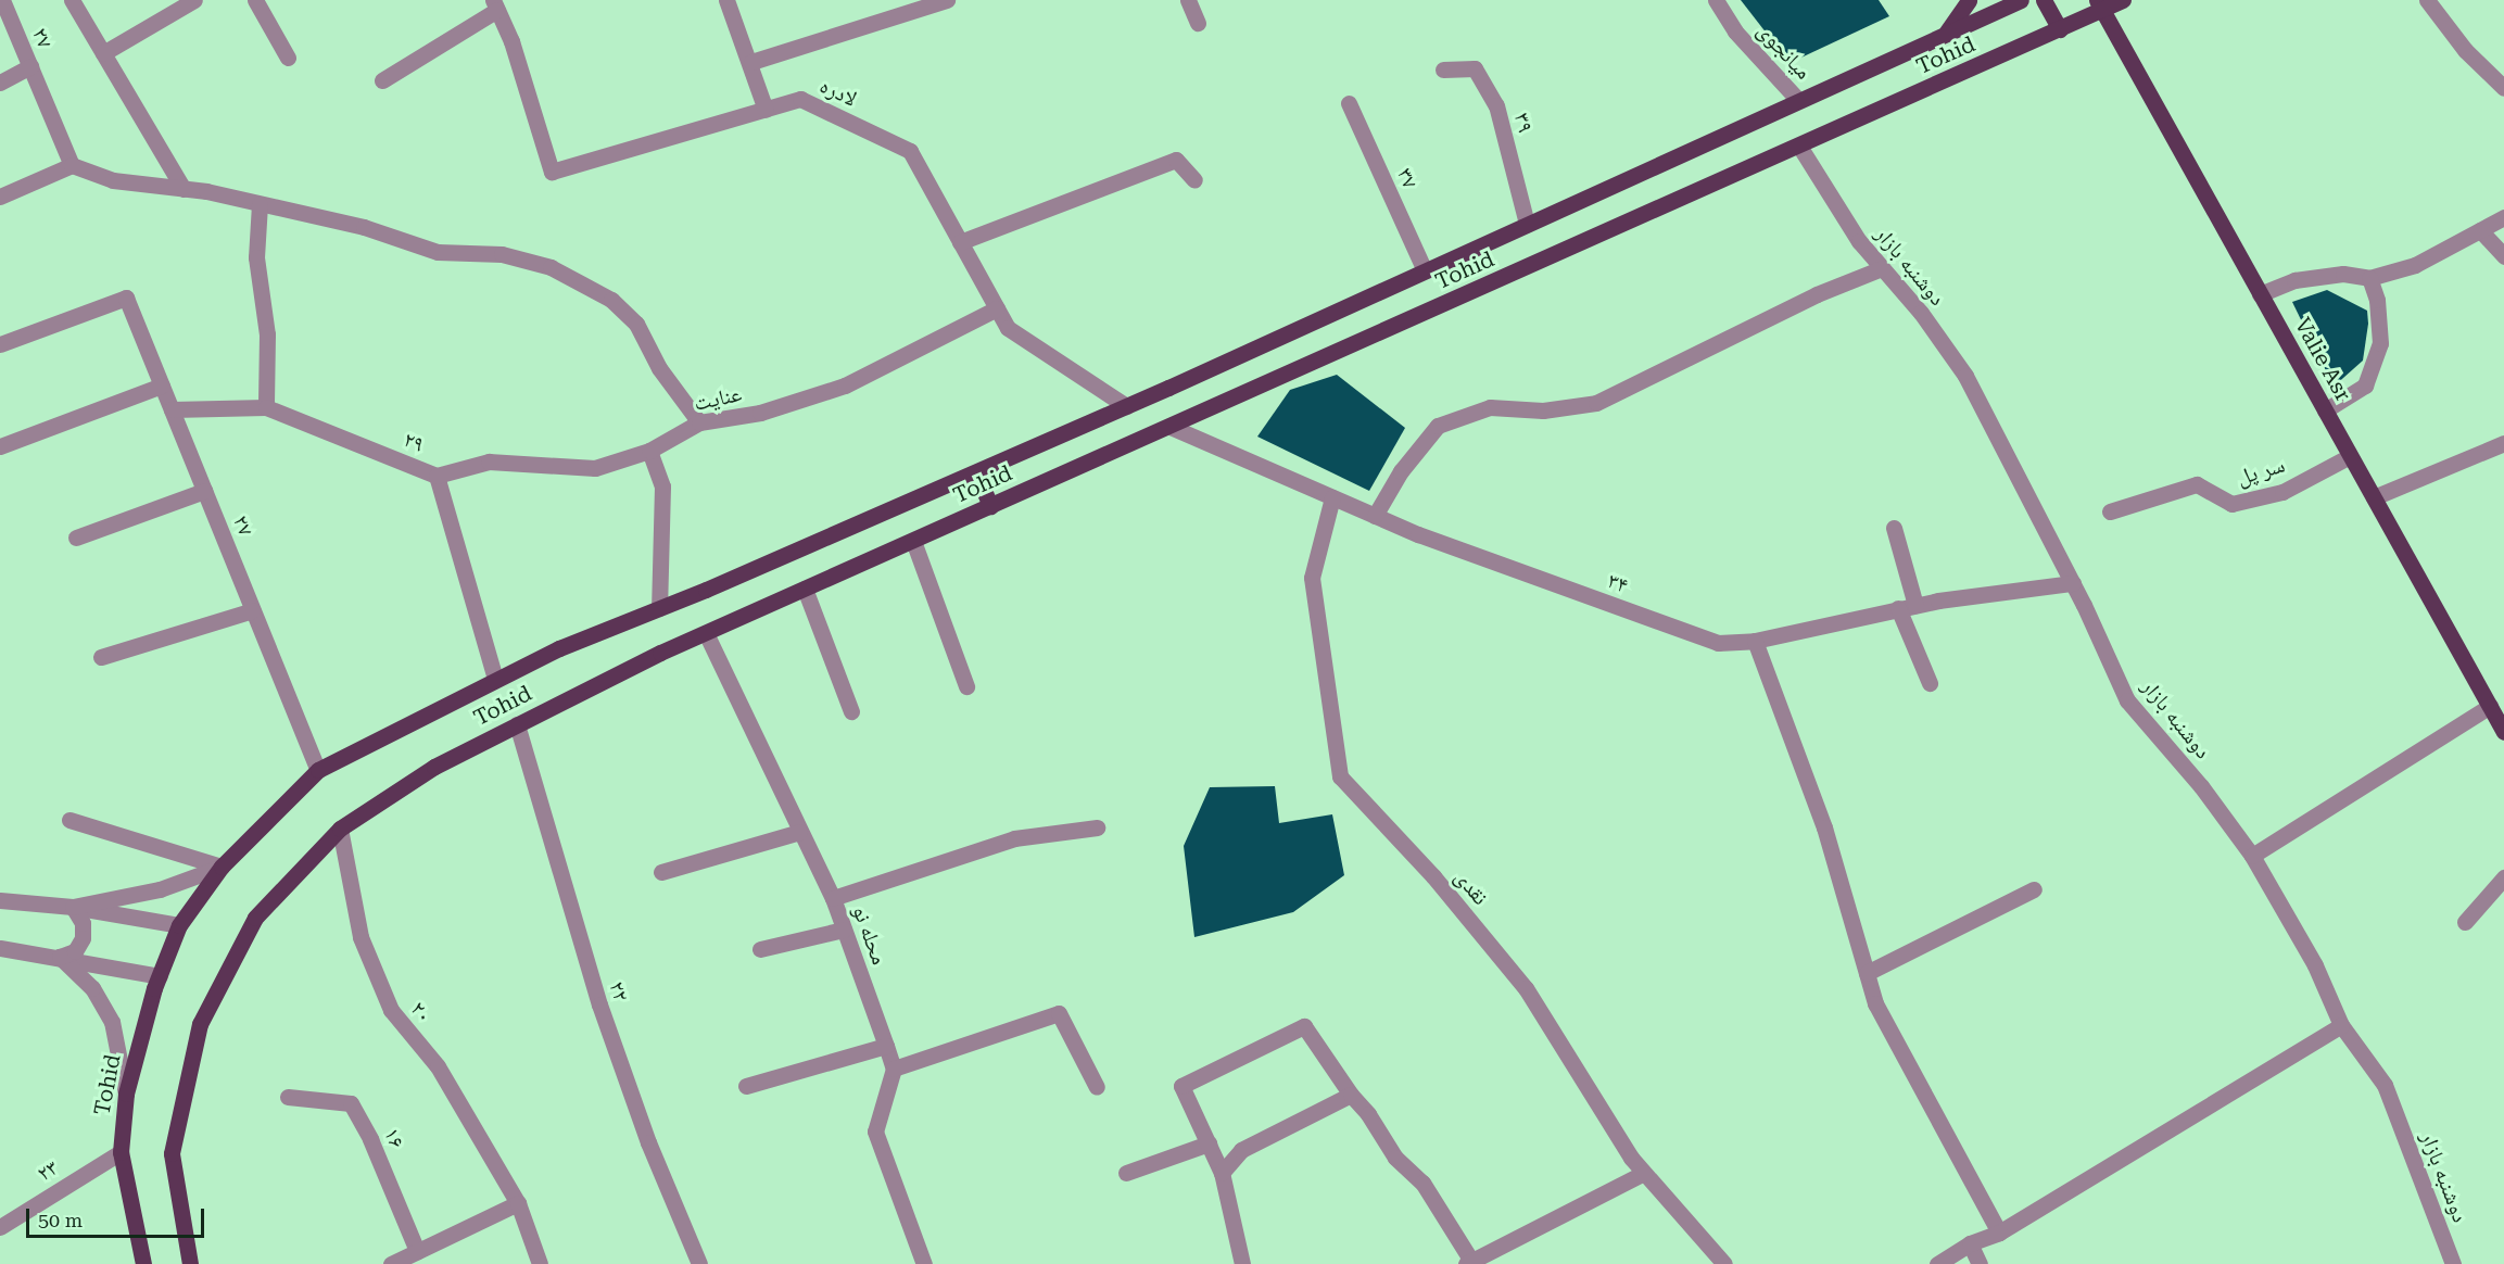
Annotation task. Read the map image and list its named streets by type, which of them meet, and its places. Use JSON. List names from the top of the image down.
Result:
{
  "streets": {
    "main road": ["Tohid", "Valie Asr"],
    "street": [
      "۲۷",
      "میانجوی",
      "لادره",
      "۳۹",
      "۳۷",
      "دوشنبه بازار",
      "عنایت",
      "۲۹",
      "سر پل",
      "۳۴",
      "نقدی",
      "محله نو",
      "۲۲",
      "۲۰",
      "۱۶",
      "۲۳"
    ]
  },
  "crossings": [
    ["۲۷", "Tohid"],
    ["۲۷", "۲۹"],
    ["میانجوی", "Tohid"],
    ["Tohid", "لادره"],
    ["Tohid", "۳۹"],
    ["Tohid", "۳۷"],
    ["Tohid", "دوشنبه بازار"],
    ["Tohid", "Valie Asr"],
    ["Tohid", "۲۹"],
    ["Tohid", "۳۴"],
    ["Tohid", "محله نو"],
    ["Tohid", "۲۲"],
    ["Tohid", "۲۰"],
    ["Tohid", "۲۳"],
    ["لادره", "عنایت"],
    ["دوشنبه بازار", "۳۴"],
    ["Valie Asr", "سر پل"],
    ["عنایت", "۲۹"],
    ["۳۴", "نقدی"]
  ],
  "scale_bar": "50 m"
}
